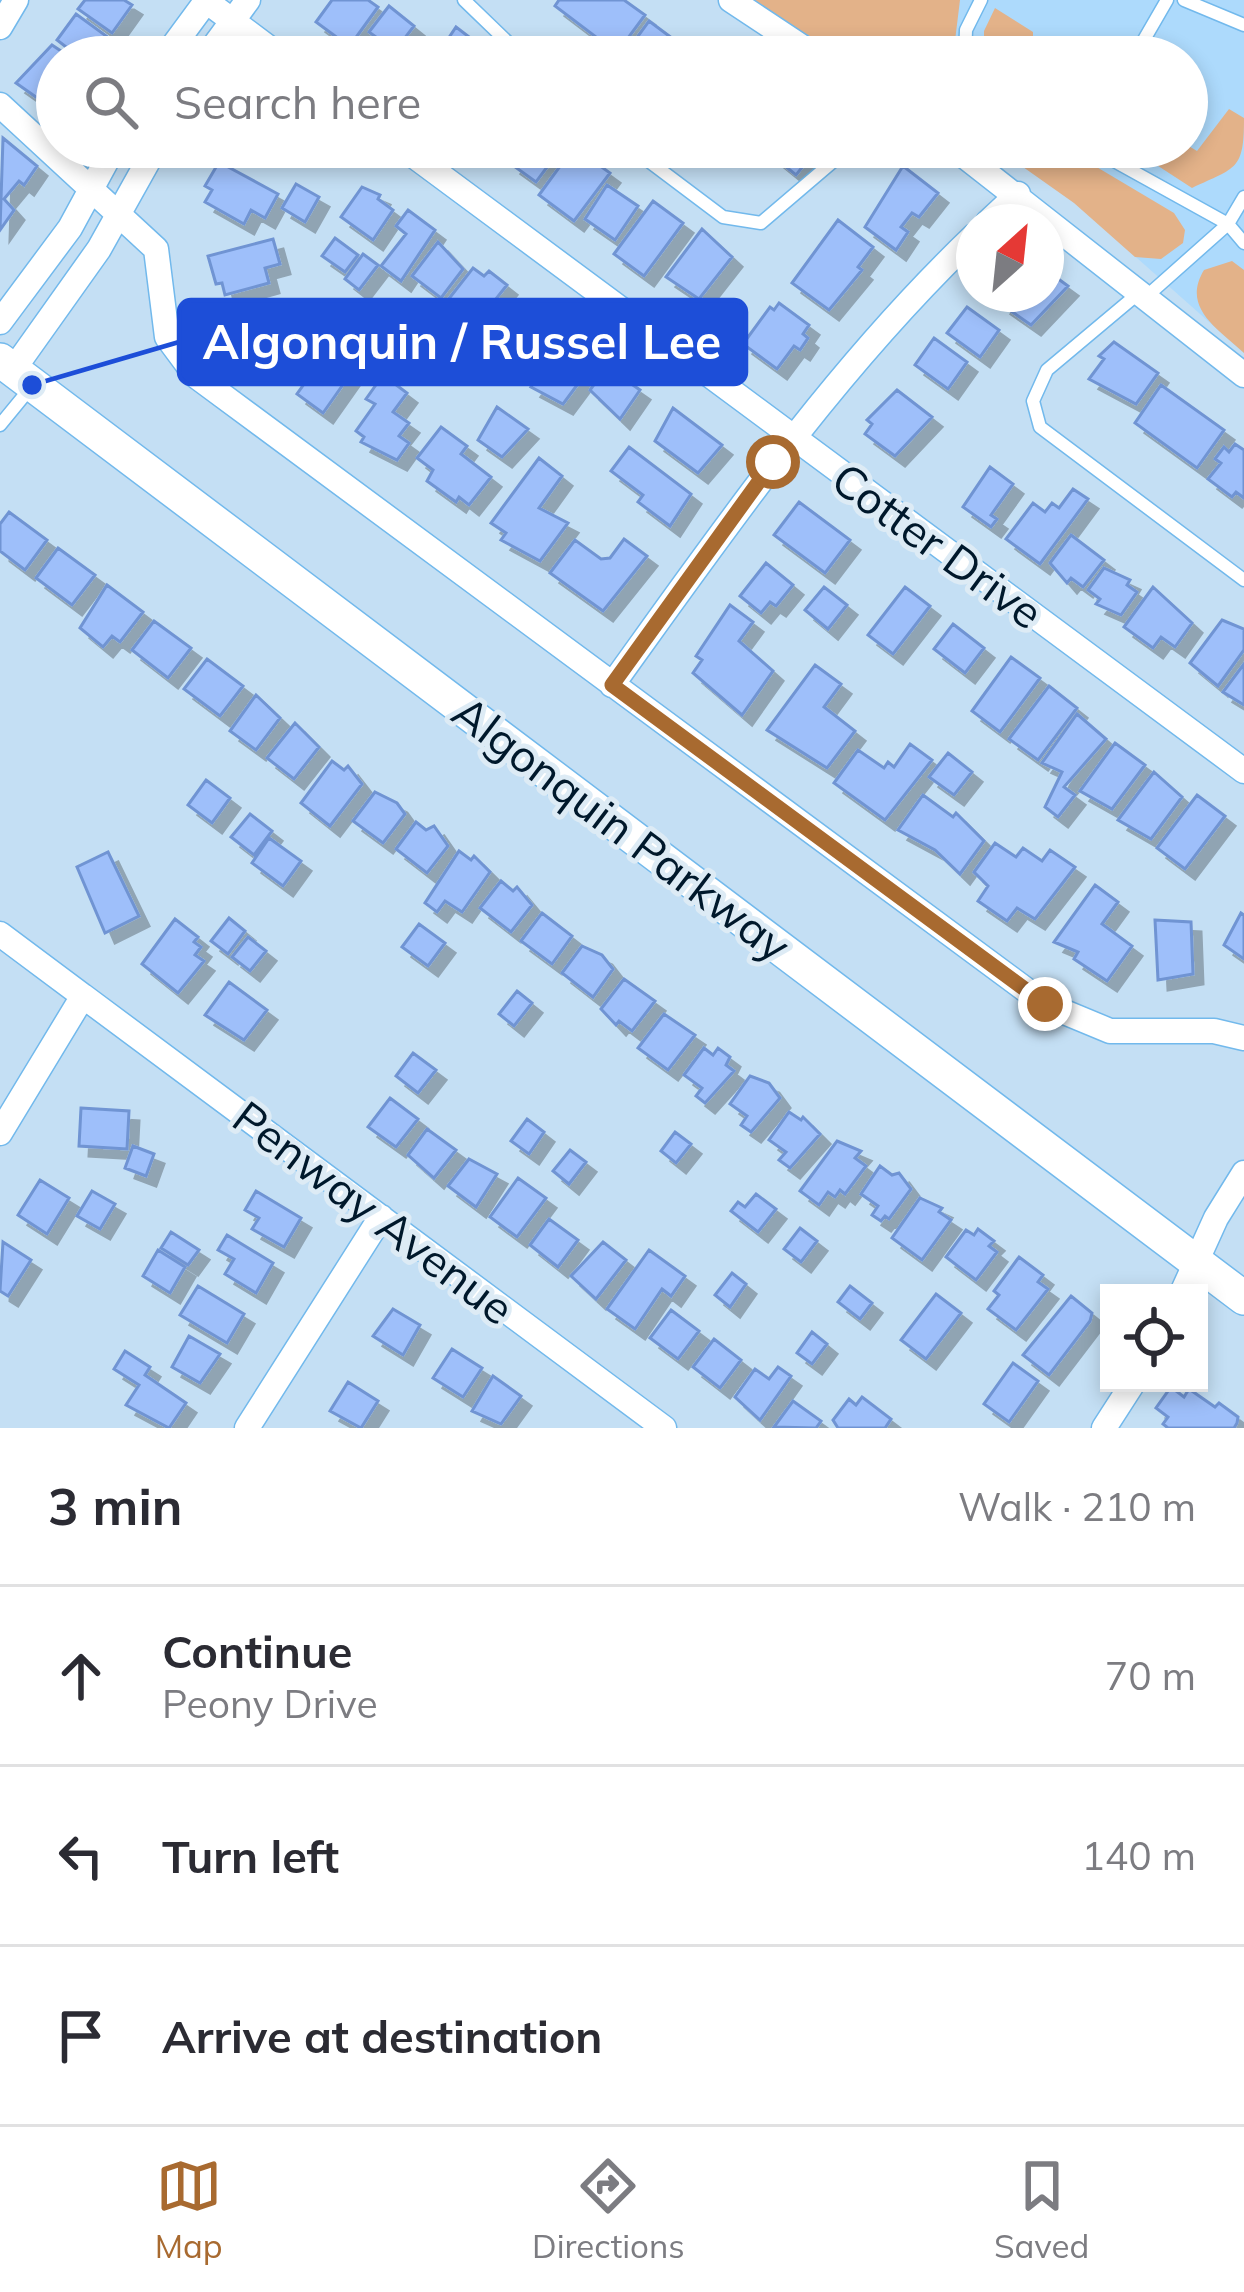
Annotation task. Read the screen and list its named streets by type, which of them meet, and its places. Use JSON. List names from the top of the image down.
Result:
{
  "streets": {
    "main road": ["Algonquin Parkway"],
    "street": ["Cotter Drive", "Penway Avenue"]
  },
  "places": ["Algonquin / Russel Lee"],
  "north": "top right",
  "page": {
    "search": "Search here",
    "heading": ["3 min", "Walk · 210 m"],
    "list": [
      ["Continue", "Peony Drive", "70 m"],
      ["Turn left", "140 m"],
      "Arrive at destination"
    ],
    "nav": ["Map", "Directions", "Saved"]
  }
}
